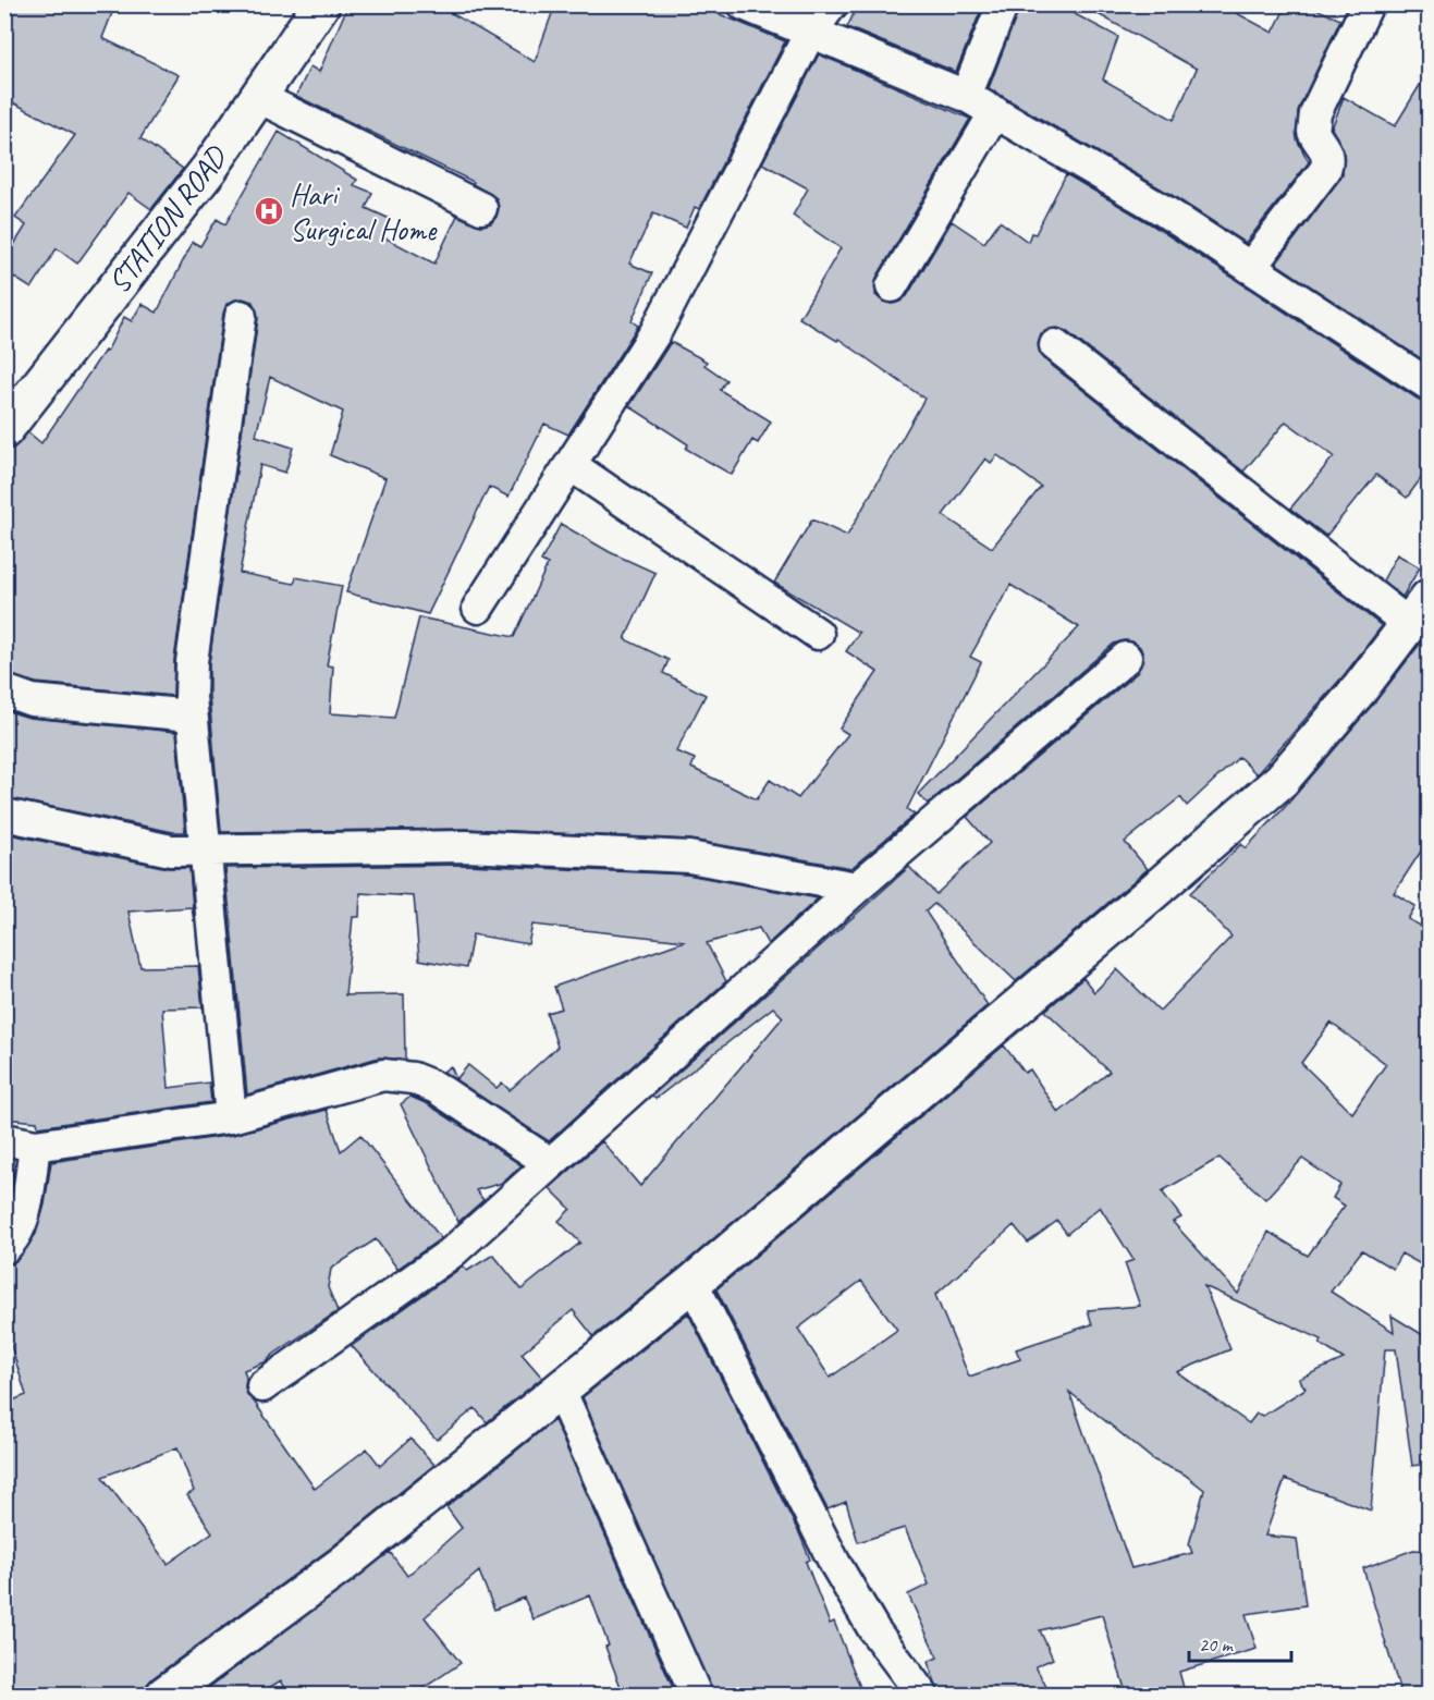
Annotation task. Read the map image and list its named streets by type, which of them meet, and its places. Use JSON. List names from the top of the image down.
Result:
{
  "streets": {
    "street": ["STATION ROAD"]
  },
  "places": {
    "hospital": ["Hari Surgical Home"]
  },
  "scale_bar": "20 m"
}
